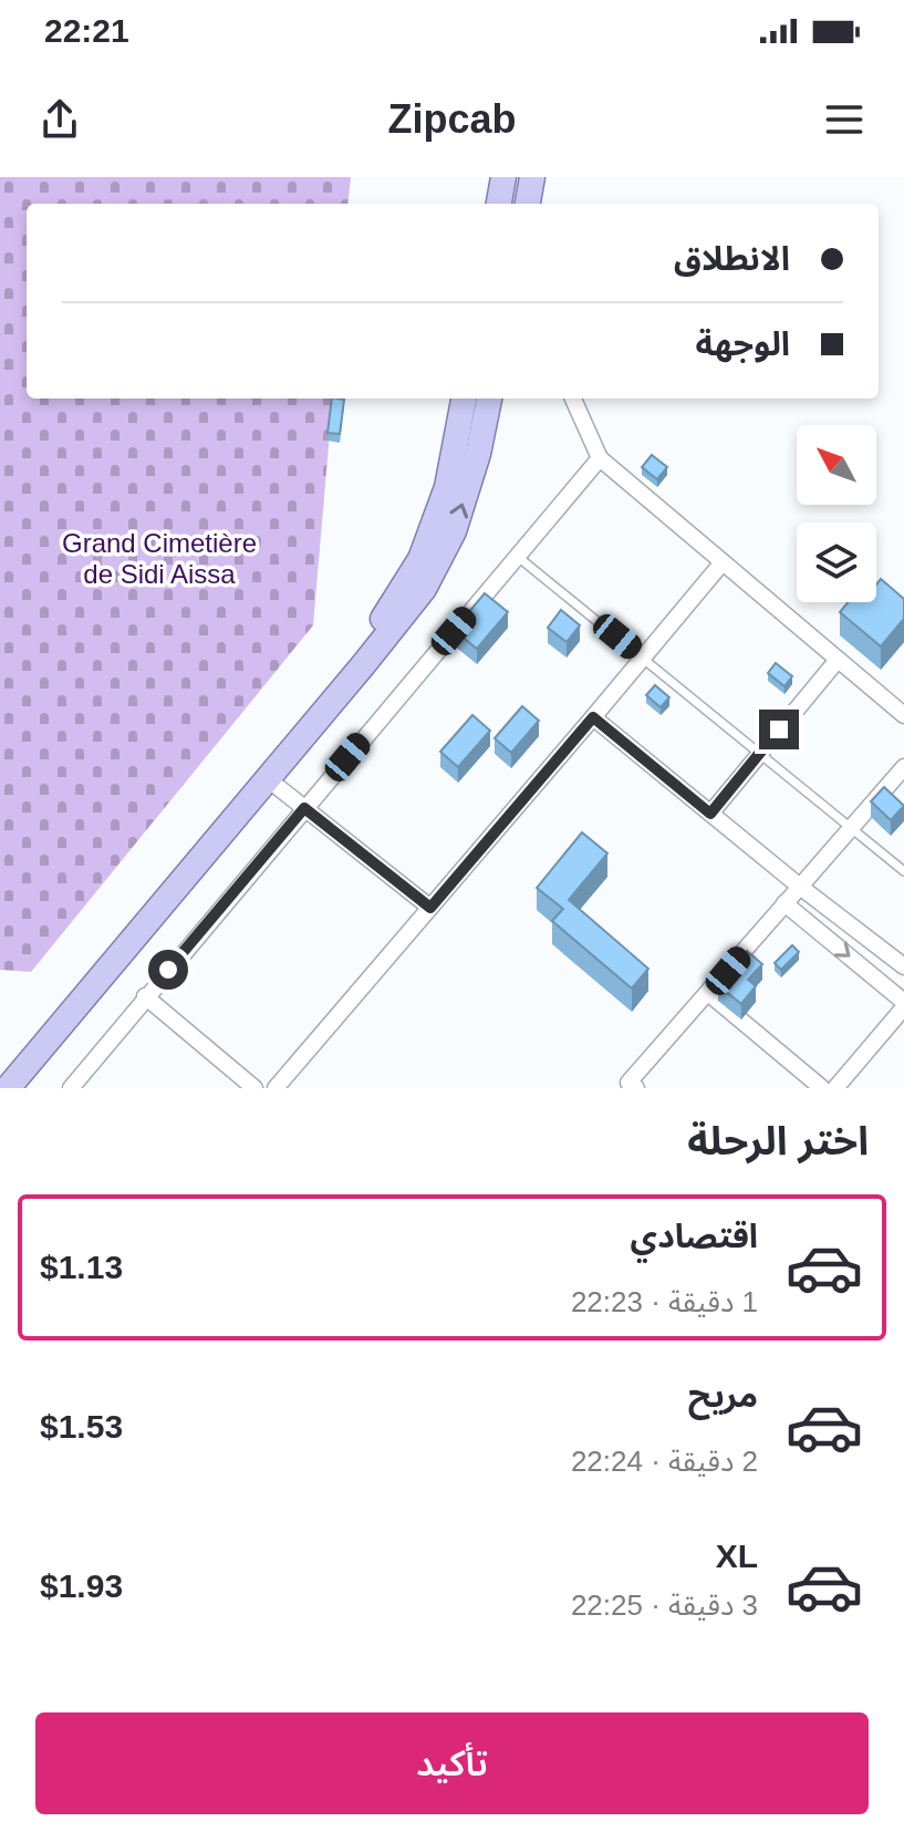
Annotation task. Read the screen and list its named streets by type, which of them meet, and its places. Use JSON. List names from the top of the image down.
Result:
{
  "parks": ["Grand Cimetière de Sidi Aissa"],
  "north": "top left",
  "page": {
    "status": "22:21",
    "header": "Zipcab",
    "banner": ["الانطلاق", "الوجهة"],
    "heading": "اختر الرحلة",
    "list": [
      {
        "name": "اقتصادي",
        "note": "1 دقيقة · 22:23",
        "value": "$1.13"
      },
      {
        "name": "مريح",
        "note": "2 دقيقة · 22:24",
        "value": "$1.53"
      },
      {
        "name": "XL",
        "note": "3 دقيقة · 22:25",
        "value": "$1.93"
      }
    ],
    "buttons": "تأكيد"
  }
}
